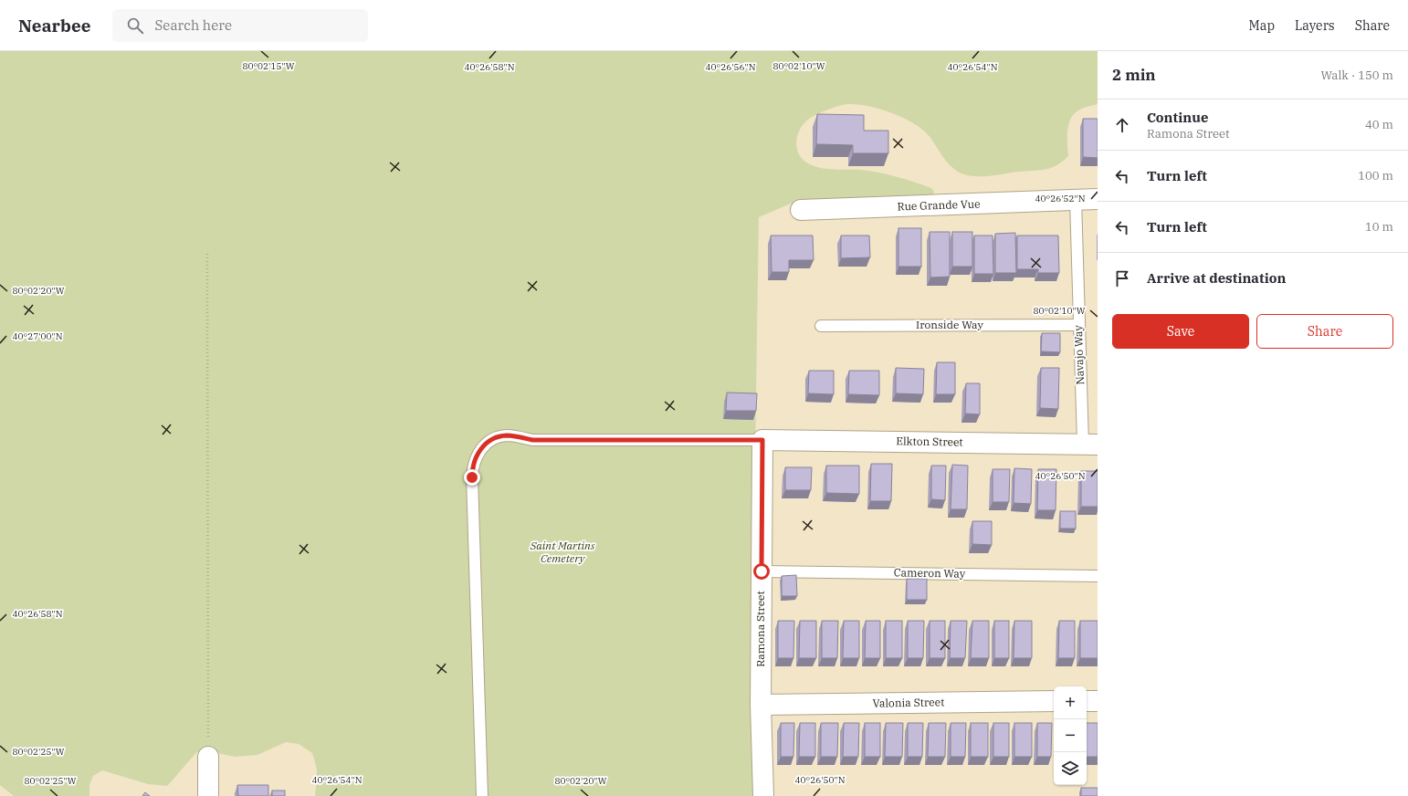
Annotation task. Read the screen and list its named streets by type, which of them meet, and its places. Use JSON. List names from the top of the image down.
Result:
{
  "streets": {
    "street": [
      "Rue Grande Vue",
      "Elkton Street",
      "Ramona Street",
      "Valonia Street"
    ],
    "lane": ["Ironside Way", "Navajo Way", "Cameron Way"]
  },
  "crossings": [
    ["Rue Grande Vue", "Navajo Way"],
    ["Ironside Way", "Navajo Way"],
    ["Navajo Way", "Elkton Street"],
    ["Elkton Street", "Ramona Street"],
    ["Cameron Way", "Ramona Street"],
    ["Ramona Street", "Valonia Street"]
  ],
  "parks": ["Saint Martins Cemetery"],
  "page": {
    "header": "Nearbee",
    "search": "Search here",
    "nav": ["Map", "Layers", "Share"],
    "heading": ["2 min", "Walk · 150 m"],
    "list": [
      ["Continue", "Ramona Street", "40 m"],
      ["Turn left", "100 m"],
      ["Turn left", "10 m"],
      "Arrive at destination"
    ],
    "buttons": ["Save", "Share"],
    "map_buttons": ["+", "−"]
  },
  "coordinates": [
    "80°02'15\"W",
    "80°02'10\"W",
    "40°26'58\"N",
    "40°26'56\"N",
    "40°26'54\"N",
    "40°26'52\"N",
    "80°02'20\"W",
    "40°27'00\"N",
    "40°26'50\"N",
    "80°02'25\"W"
  ]
}
